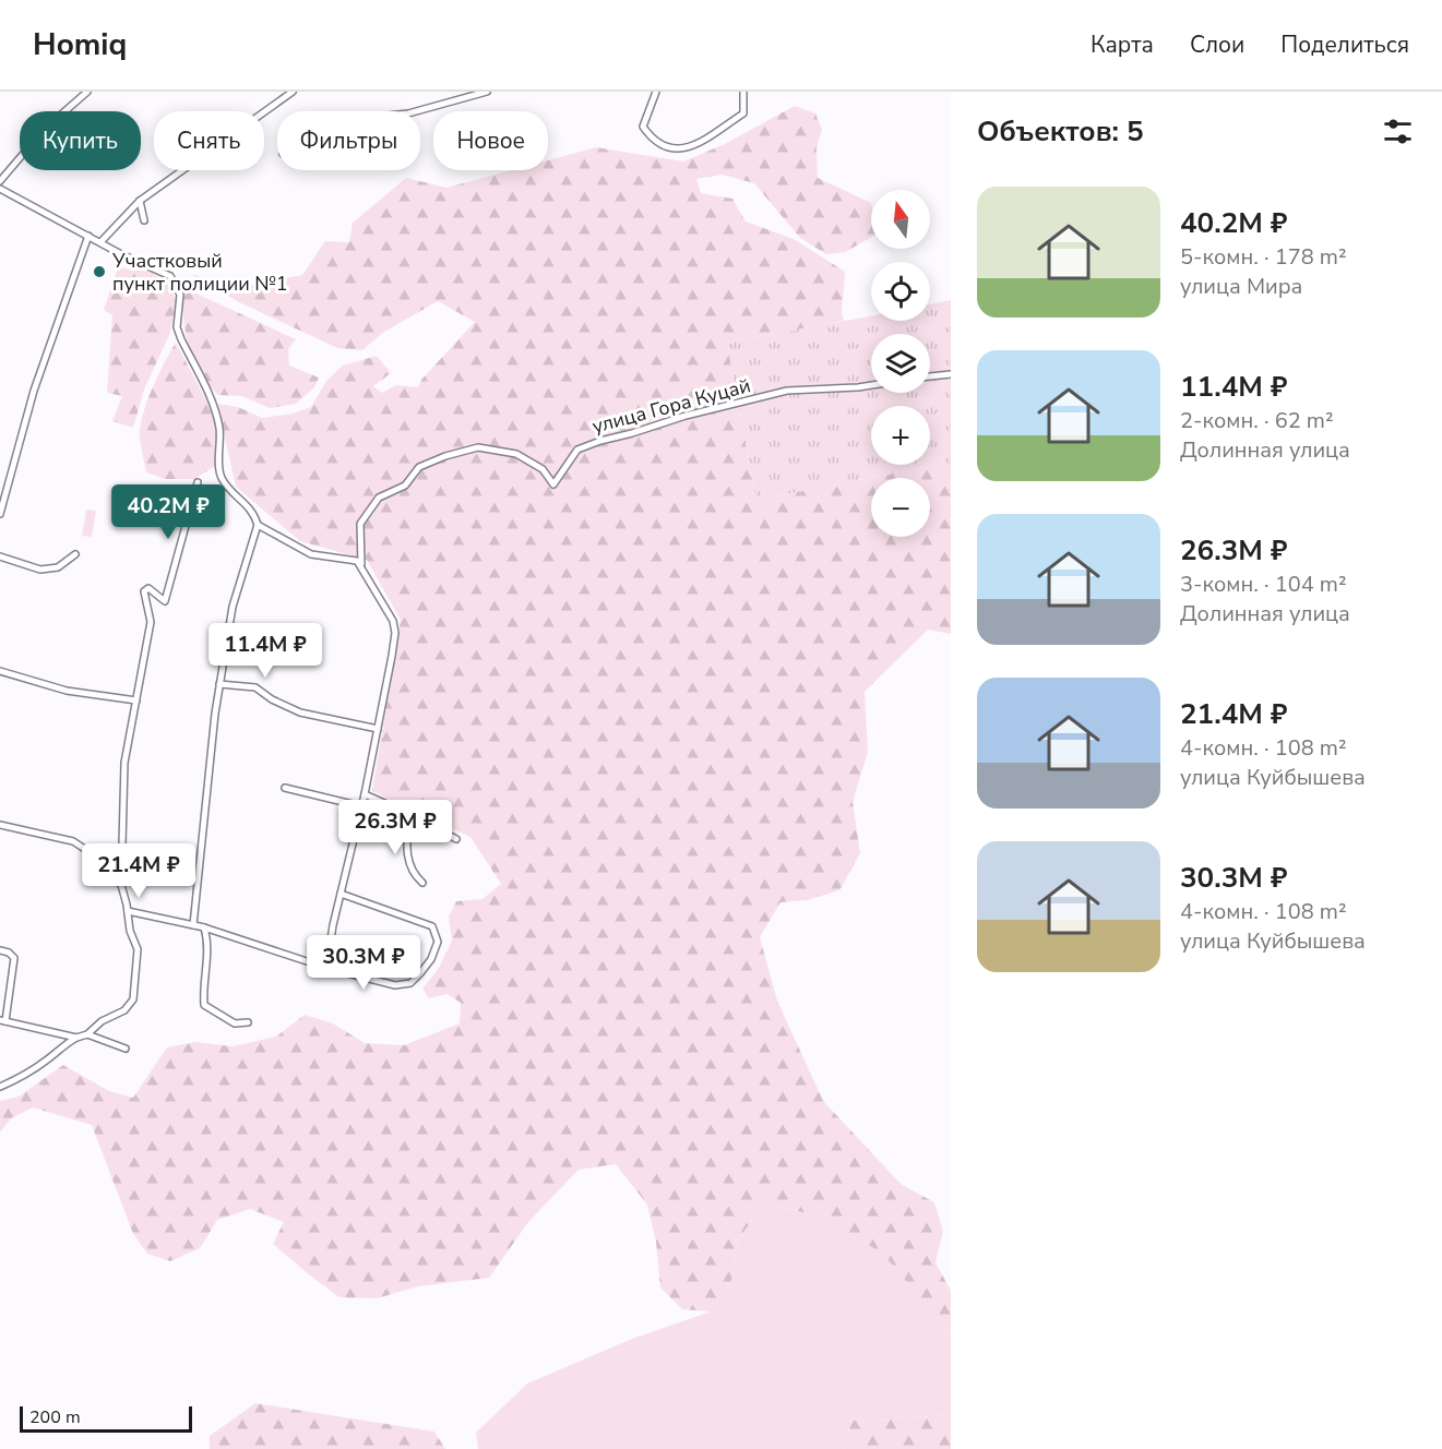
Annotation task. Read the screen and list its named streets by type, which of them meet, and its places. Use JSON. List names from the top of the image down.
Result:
{
  "streets": {
    "street": ["улица Гора Куцай"]
  },
  "places": ["Участковый пункт полиции №1"],
  "scale_bar": "200 m",
  "north": "top",
  "page": {
    "header": "Homiq",
    "nav": ["Карта", "Слои", "Поделиться"],
    "heading": "Объектов: 5",
    "chip": [
      "Купить",
      "Снять",
      "Фильтры",
      "Новое"
    ],
    "list": [
      {
        "name": "40.2M ₽",
        "note": "5-комн. · 178 m² · улица Мира"
      },
      {
        "name": "11.4M ₽",
        "note": "2-комн. · 62 m² · Долинная улица"
      },
      {
        "name": "26.3M ₽",
        "note": "3-комн. · 104 m² · Долинная улица"
      },
      {
        "name": "21.4M ₽",
        "note": "4-комн. · 108 m² · улица Куйбышева"
      },
      {
        "name": "30.3M ₽",
        "note": "4-комн. · 108 m² · улица Куйбышева"
      }
    ],
    "map_buttons": ["+", "−"],
    "price": [
      "40.2M ₽",
      "11.4M ₽",
      "26.3M ₽",
      "21.4M ₽",
      "30.3M ₽"
    ],
    "scale": "200 m"
  }
}
